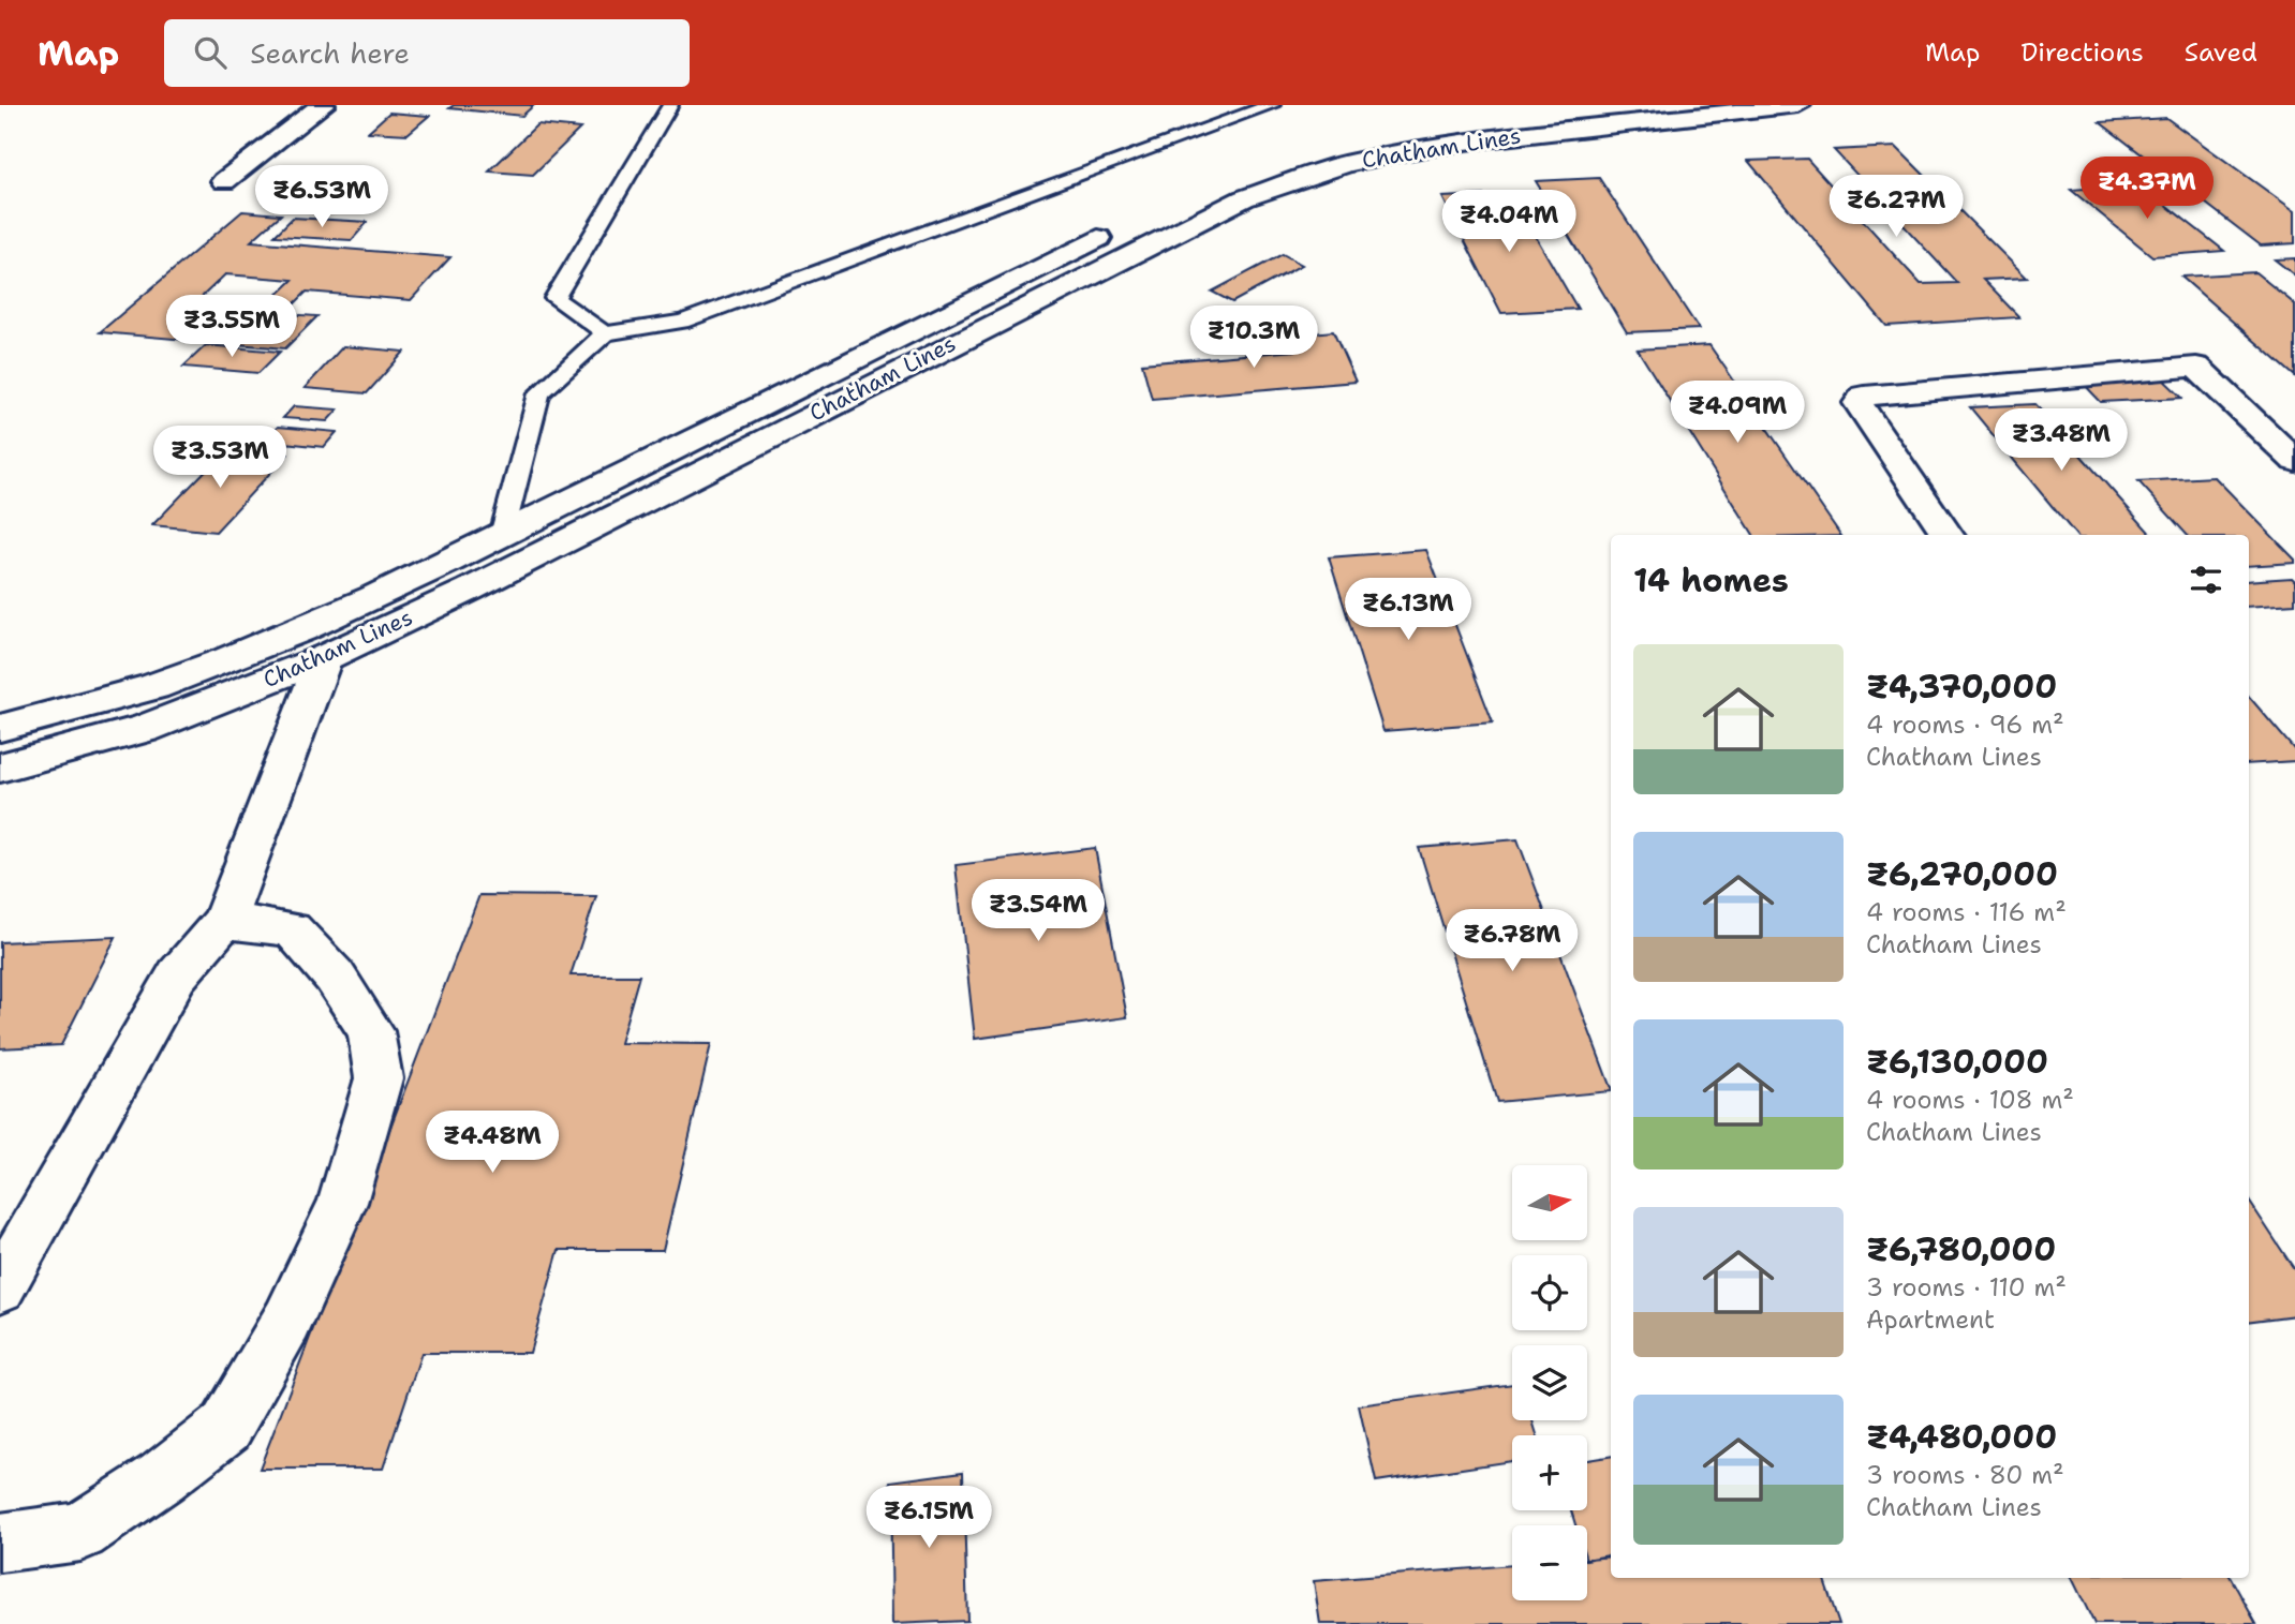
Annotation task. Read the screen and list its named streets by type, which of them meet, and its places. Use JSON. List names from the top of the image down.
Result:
{
  "streets": {
    "main road": ["Chatham Lines"]
  },
  "north": "right",
  "page": {
    "header": "Map",
    "search": "Search here",
    "nav": ["Map", "Directions", "Saved"],
    "price": [
      "₹4.37M",
      "₹6.53M",
      "₹6.27M",
      "₹4.04M",
      "₹3.55M",
      "₹10.3M",
      "₹4.09M",
      "₹3.48M",
      "₹3.53M",
      "₹6.13M",
      "₹3.54M",
      "₹6.78M",
      "₹4.48M",
      "₹6.15M"
    ],
    "heading": "14 homes",
    "list": [
      {
        "name": "₹4,370,000",
        "note": "4 rooms · 96 m² · Chatham Lines"
      },
      {
        "name": "₹6,270,000",
        "note": "4 rooms · 116 m² · Chatham Lines"
      },
      {
        "name": "₹6,130,000",
        "note": "4 rooms · 108 m² · Chatham Lines"
      },
      {
        "name": "₹6,780,000",
        "note": "3 rooms · 110 m² · Apartment"
      },
      {
        "name": "₹4,480,000",
        "note": "3 rooms · 80 m² · Chatham Lines"
      }
    ],
    "map_buttons": ["+", "−"]
  }
}
